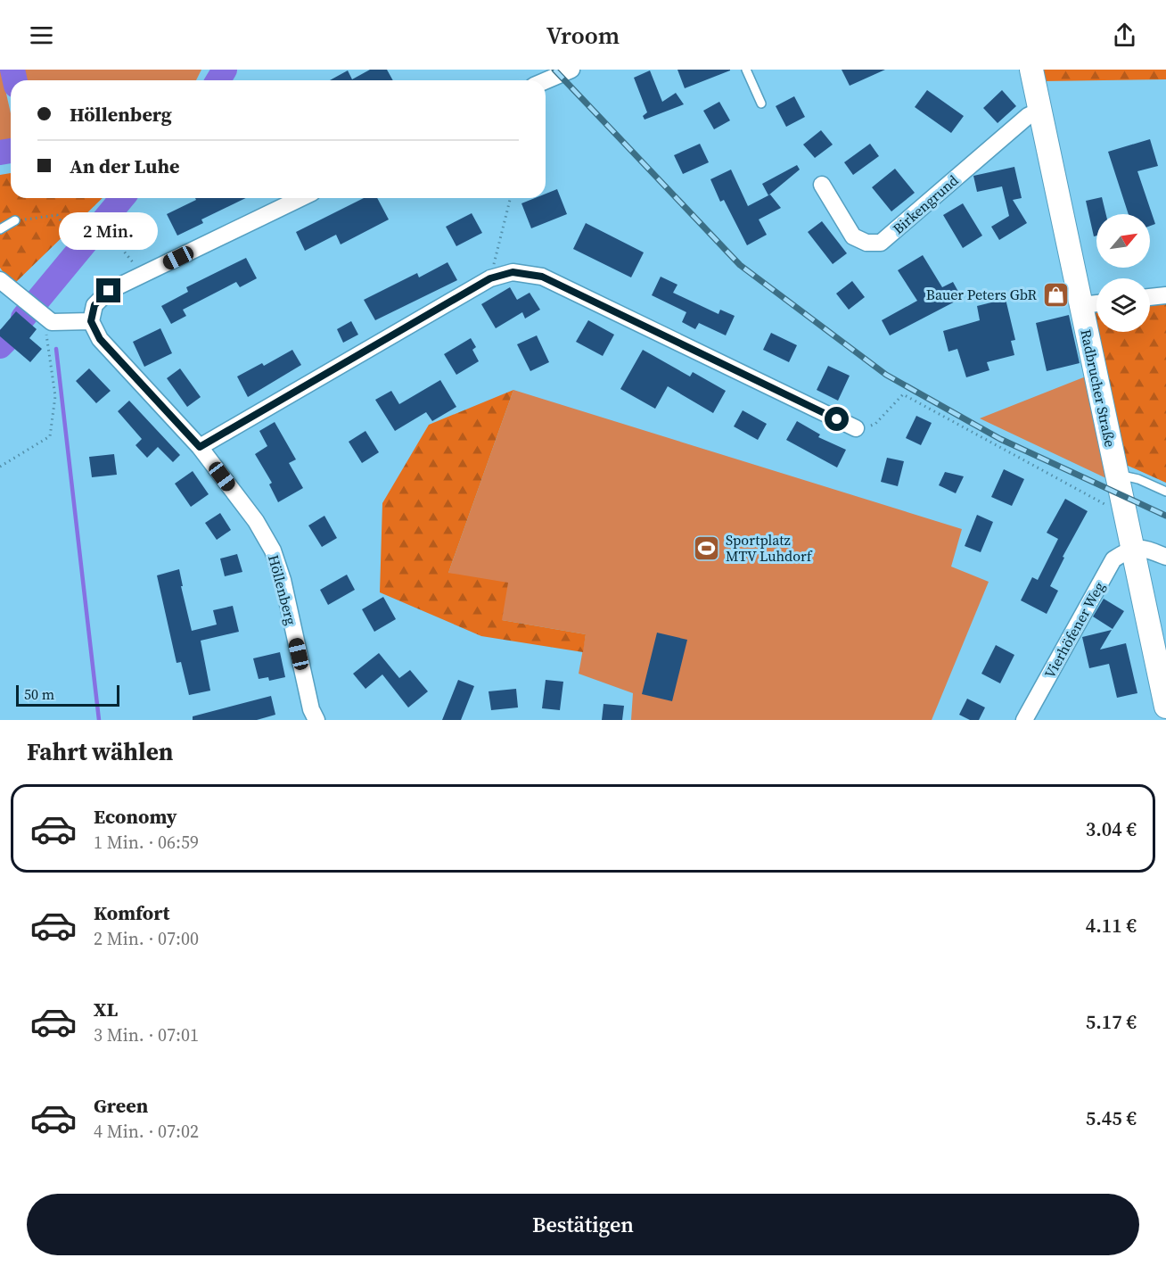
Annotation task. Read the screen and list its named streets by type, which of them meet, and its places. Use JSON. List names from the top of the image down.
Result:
{
  "streets": {
    "street": [
      "Birkengrund",
      "Radbrucher Straße",
      "Höllenberg",
      "Vierhöfener Weg"
    ]
  },
  "crossings": [
    ["Birkengrund", "Radbrucher Straße"],
    ["Radbrucher Straße", "Vierhöfener Weg"]
  ],
  "places": {
    "shop": ["Bauer Peters GbR"],
    "sports": ["Sportplatz MTV Luhdorf"]
  },
  "scale_bar": "50 m",
  "north": "top right",
  "page": {
    "header": "Vroom",
    "banner": ["Höllenberg", "An der Luhe"],
    "bubble": "2 Min.",
    "scale": "50 m",
    "heading": "Fahrt wählen",
    "list": [
      {
        "name": "Economy",
        "note": "1 Min. · 06:59",
        "value": "3.04 €"
      },
      {
        "name": "Komfort",
        "note": "2 Min. · 07:00",
        "value": "4.11 €"
      },
      {
        "name": "XL",
        "note": "3 Min. · 07:01",
        "value": "5.17 €"
      },
      {
        "name": "Green",
        "note": "4 Min. · 07:02",
        "value": "5.45 €"
      }
    ],
    "buttons": "Bestätigen"
  }
}
